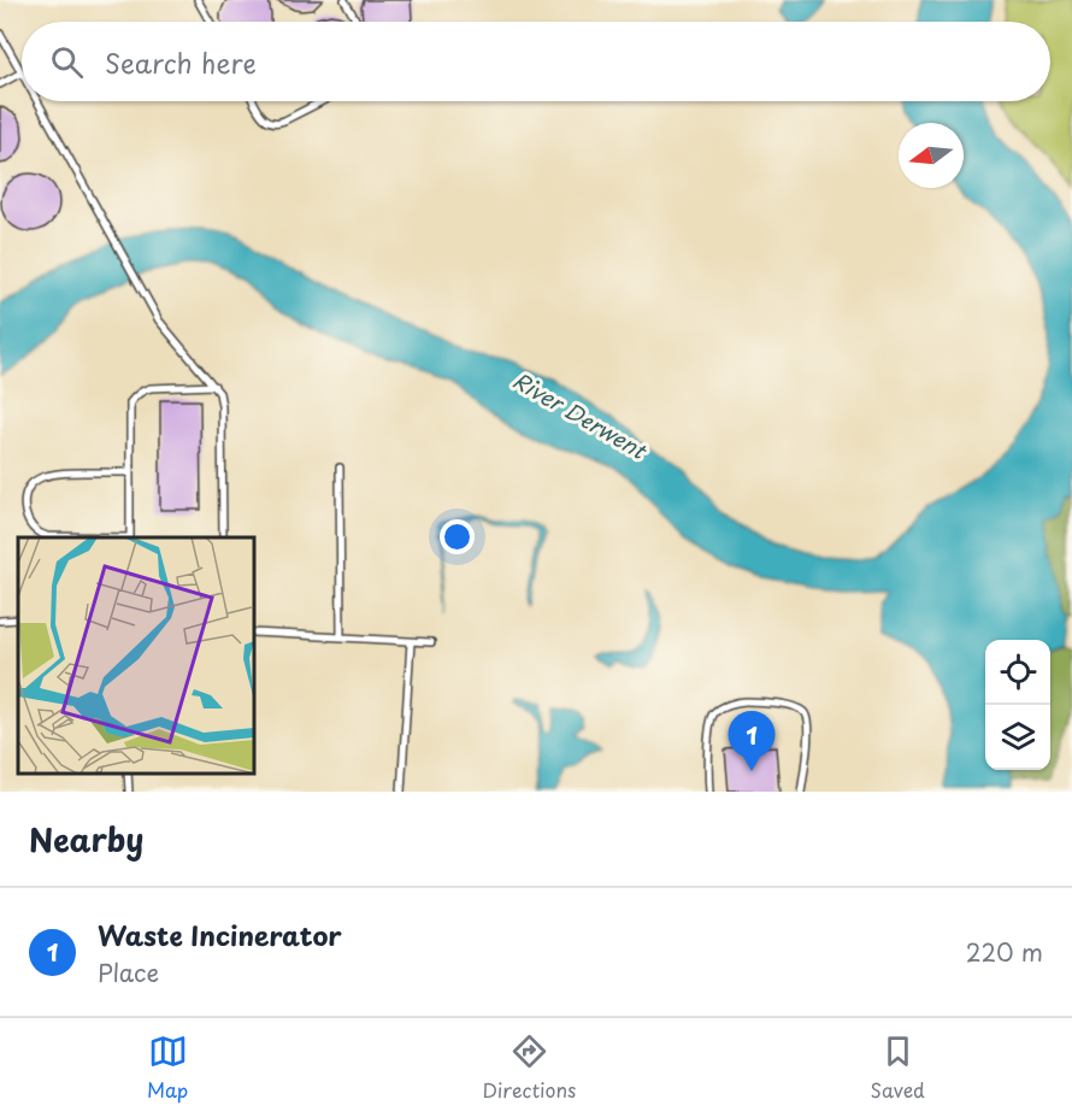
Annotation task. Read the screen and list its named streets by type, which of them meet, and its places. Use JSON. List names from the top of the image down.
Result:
{
  "water": ["River Derwent"],
  "north": "left",
  "page": {
    "search": "Search here",
    "pins": "1",
    "heading": "Nearby",
    "list": [
      {
        "mark": "1",
        "name": "Waste Incinerator",
        "note": "Place",
        "value": "220 m"
      }
    ],
    "nav": ["Map", "Directions", "Saved"]
  }
}
